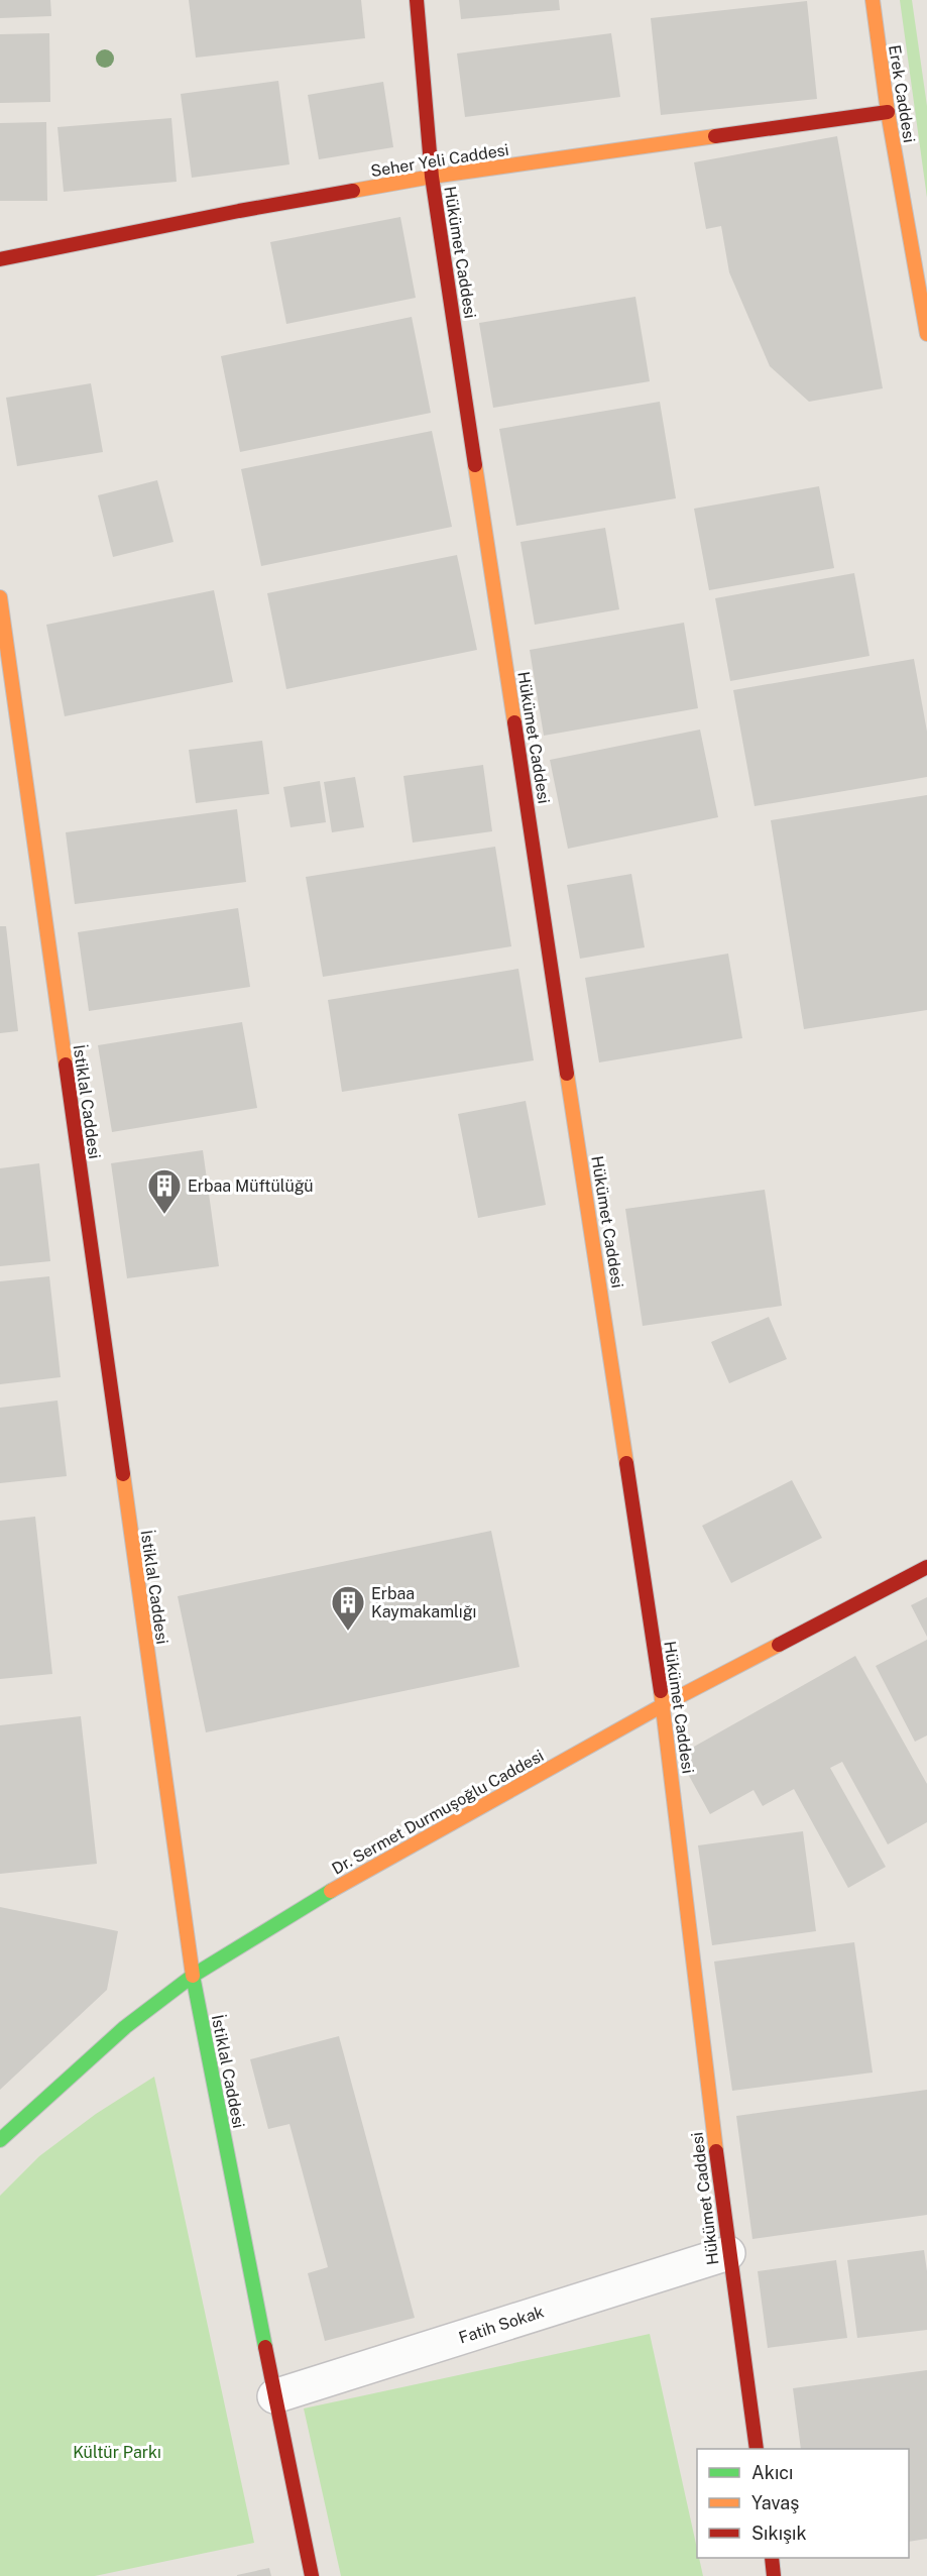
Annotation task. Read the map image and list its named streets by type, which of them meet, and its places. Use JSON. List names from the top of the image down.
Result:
{
  "streets": {
    "street": [
      "Erek Caddesi",
      "Seher Yeli Caddesi",
      "Hükümet Caddesi",
      "İstiklal Caddesi",
      "Dr. Sermet Durmuşoğlu Caddesi",
      "Fatih Sokak"
    ]
  },
  "crossings": [
    ["Erek Caddesi", "Seher Yeli Caddesi"],
    ["Seher Yeli Caddesi", "Hükümet Caddesi"],
    ["Hükümet Caddesi", "Dr. Sermet Durmuşoğlu Caddesi"],
    ["Hükümet Caddesi", "Fatih Sokak"],
    ["İstiklal Caddesi", "Dr. Sermet Durmuşoğlu Caddesi"],
    ["İstiklal Caddesi", "Fatih Sokak"]
  ],
  "parks": ["Kültür Parkı"],
  "places": {
    "building": ["Erbaa Müftülüğü", "Erbaa Kaymakamlığı"]
  },
  "legend": ["Akıcı", "Yavaş", "Sıkışık"]
}
